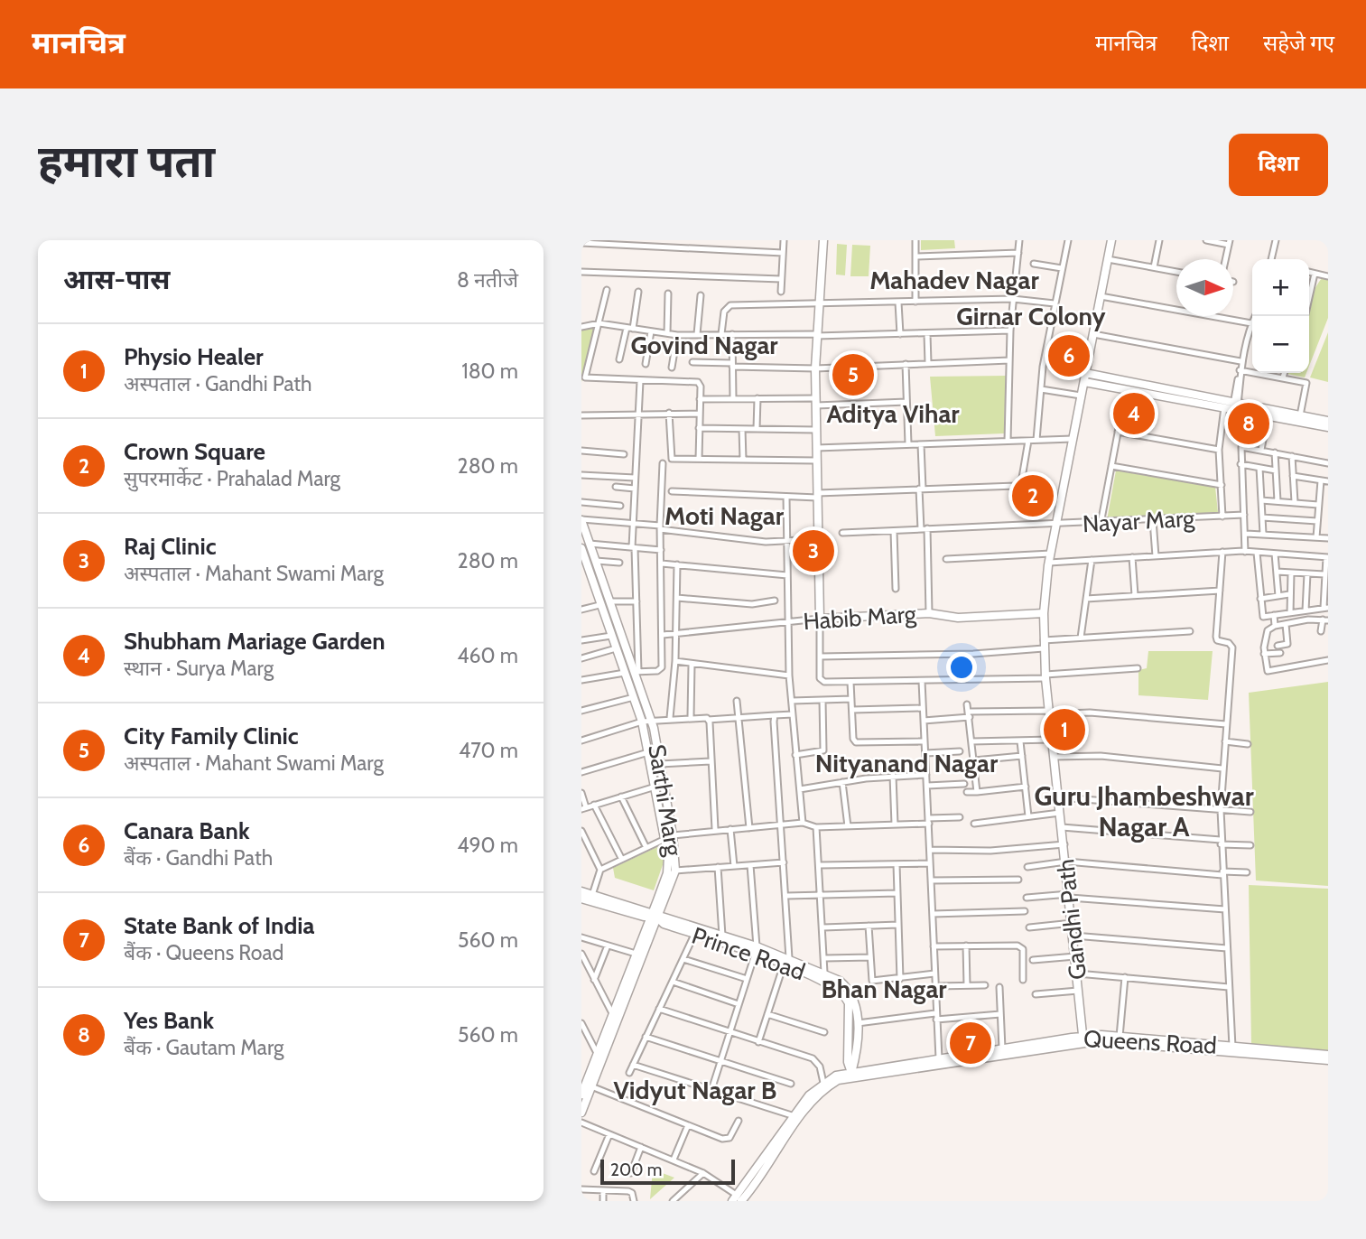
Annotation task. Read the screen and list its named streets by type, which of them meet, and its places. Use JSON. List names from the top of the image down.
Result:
{
  "streets": {
    "street": [
      "Nayar Marg",
      "Habib Marg",
      "Sarthi Marg",
      "Gandhi Path",
      "Prince Road",
      "Queens Road"
    ]
  },
  "crossings": [
    ["Nayar Marg", "Gandhi Path"],
    ["Habib Marg", "Gandhi Path"],
    ["Sarthi Marg", "Prince Road"],
    ["Gandhi Path", "Queens Road"],
    ["Prince Road", "Queens Road"]
  ],
  "districts": [
    "Mahadev Nagar",
    "Girnar Colony",
    "Govind Nagar",
    "Aditya Vihar",
    "Moti Nagar",
    "Nityanand Nagar",
    "Guru Jhambeshwar Nagar A",
    "Bhan Nagar",
    "Vidyut Nagar B"
  ],
  "scale_bar": "200 m",
  "north": "right",
  "page": {
    "header": "मानचित्र",
    "nav": ["मानचित्र", "दिशा", "सहेजे गए"],
    "buttons": "दिशा",
    "title": "हमारा पता",
    "heading": ["आस-पास", "8 नतीजे"],
    "map_buttons": ["+", "−"],
    "list": [
      {
        "mark": "1",
        "name": "Physio Healer",
        "note": "अस्पताल · Gandhi Path",
        "value": "180 m"
      },
      {
        "mark": "2",
        "name": "Crown Square",
        "note": "सुपरमार्केट · Prahalad Marg",
        "value": "280 m"
      },
      {
        "mark": "3",
        "name": "Raj Clinic",
        "note": "अस्पताल · Mahant Swami Marg",
        "value": "280 m"
      },
      {
        "mark": "4",
        "name": "Shubham Mariage Garden",
        "note": "स्थान · Surya Marg",
        "value": "460 m"
      },
      {
        "mark": "5",
        "name": "City Family Clinic",
        "note": "अस्पताल · Mahant Swami Marg",
        "value": "470 m"
      },
      {
        "mark": "6",
        "name": "Canara Bank",
        "note": "बैंक · Gandhi Path",
        "value": "490 m"
      },
      {
        "mark": "7",
        "name": "State Bank of India",
        "note": "बैंक · Queens Road",
        "value": "560 m"
      },
      {
        "mark": "8",
        "name": "Yes Bank",
        "note": "बैंक · Gautam Marg",
        "value": "560 m"
      }
    ],
    "pins": [
      "6",
      "5",
      "4",
      "8",
      "2",
      "3",
      "1",
      "7"
    ],
    "scale": "200 m"
  }
}
